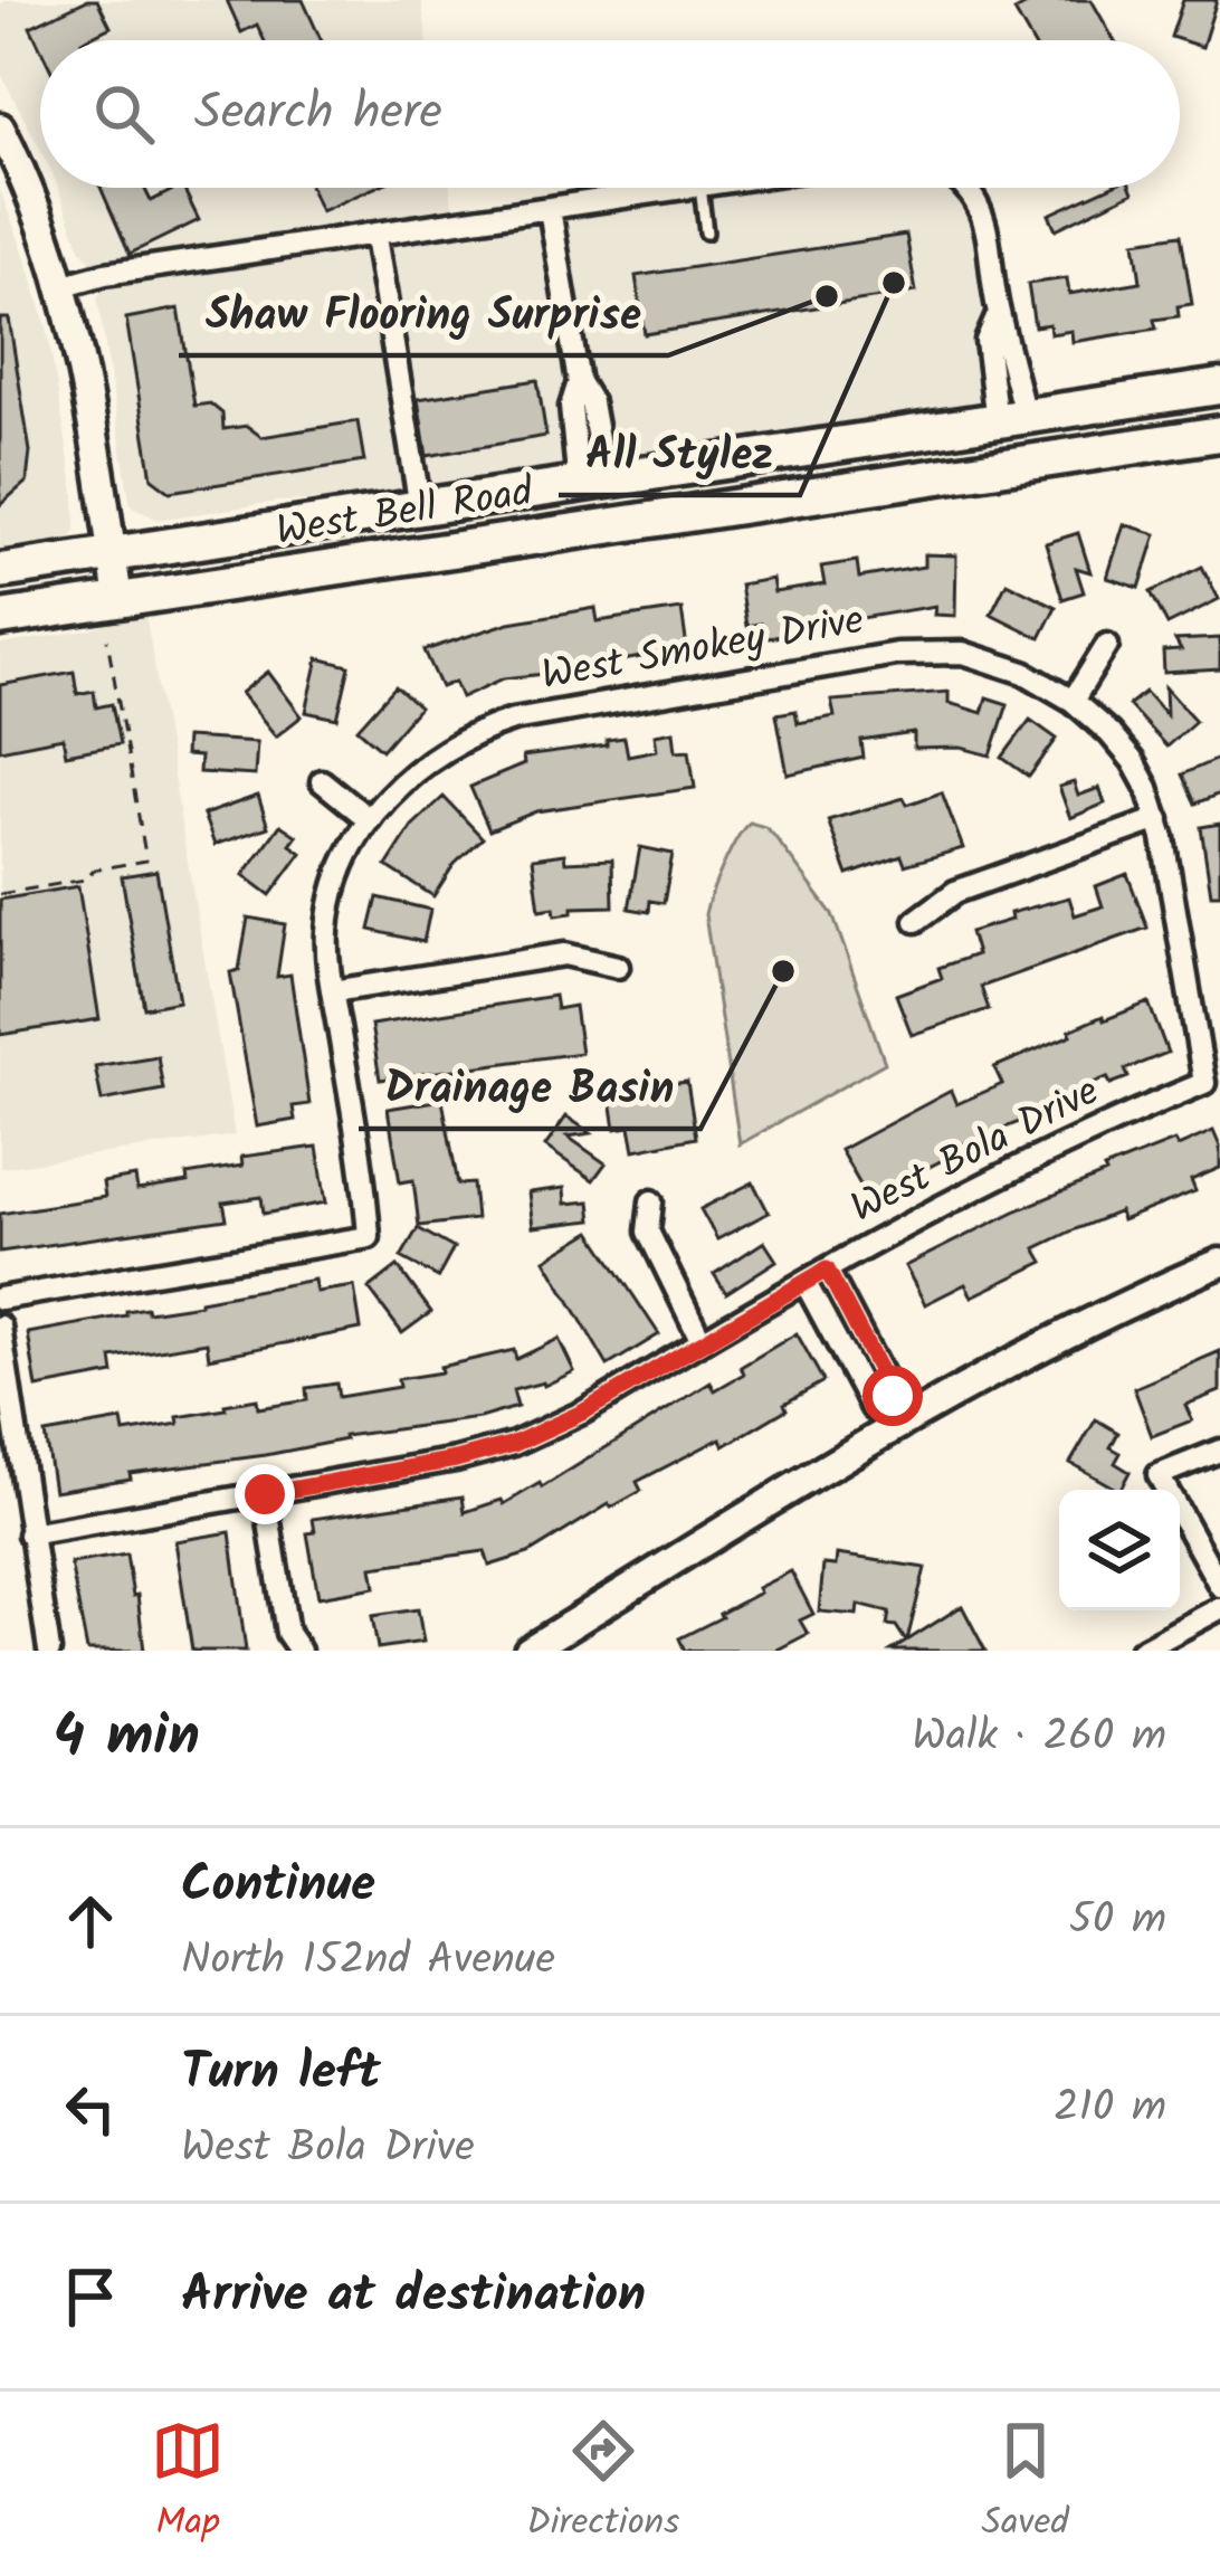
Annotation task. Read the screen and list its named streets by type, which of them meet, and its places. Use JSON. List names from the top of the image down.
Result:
{
  "streets": {
    "main road": ["West Bell Road"],
    "street": ["West Smokey Drive", "West Bola Drive"]
  },
  "crossings": [
    ["West Smokey Drive", "West Bola Drive"]
  ],
  "places": ["All Stylez", "Shaw Flooring Surprise", "Drainage Basin"],
  "page": {
    "search": "Search here",
    "heading": ["4 min", "Walk · 260 m"],
    "list": [
      ["Continue", "North 152nd Avenue", "50 m"],
      ["Turn left", "West Bola Drive", "210 m"],
      "Arrive at destination"
    ],
    "nav": ["Map", "Directions", "Saved"]
  }
}
